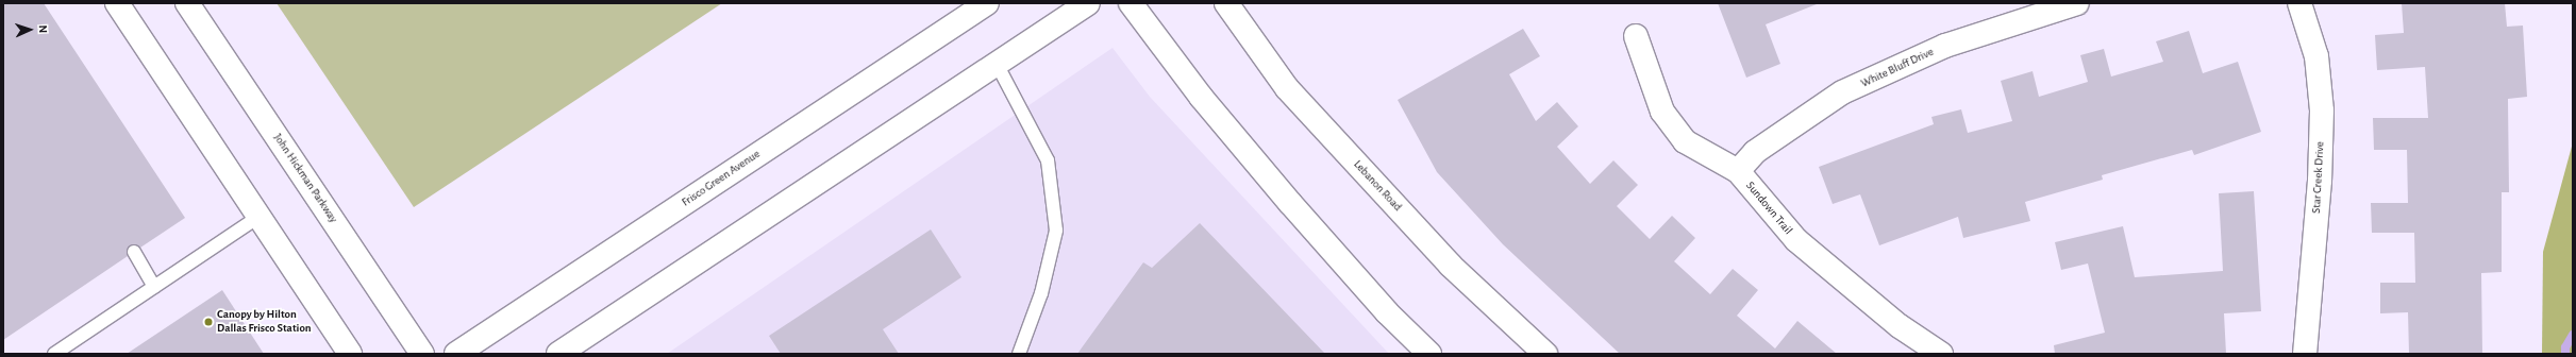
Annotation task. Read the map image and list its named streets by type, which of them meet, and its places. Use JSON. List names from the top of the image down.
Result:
{
  "streets": {
    "street": [
      "White Bluff Drive",
      "Star Creek Drive",
      "John Hickman Parkway",
      "Frisco Green Avenue",
      "Lebanon Road",
      "Sundown Trail"
    ]
  },
  "crossings": [
    ["White Bluff Drive", "Sundown Trail"]
  ],
  "places": ["Canopy by Hilton Dallas Frisco Station"],
  "north": "right"
}
